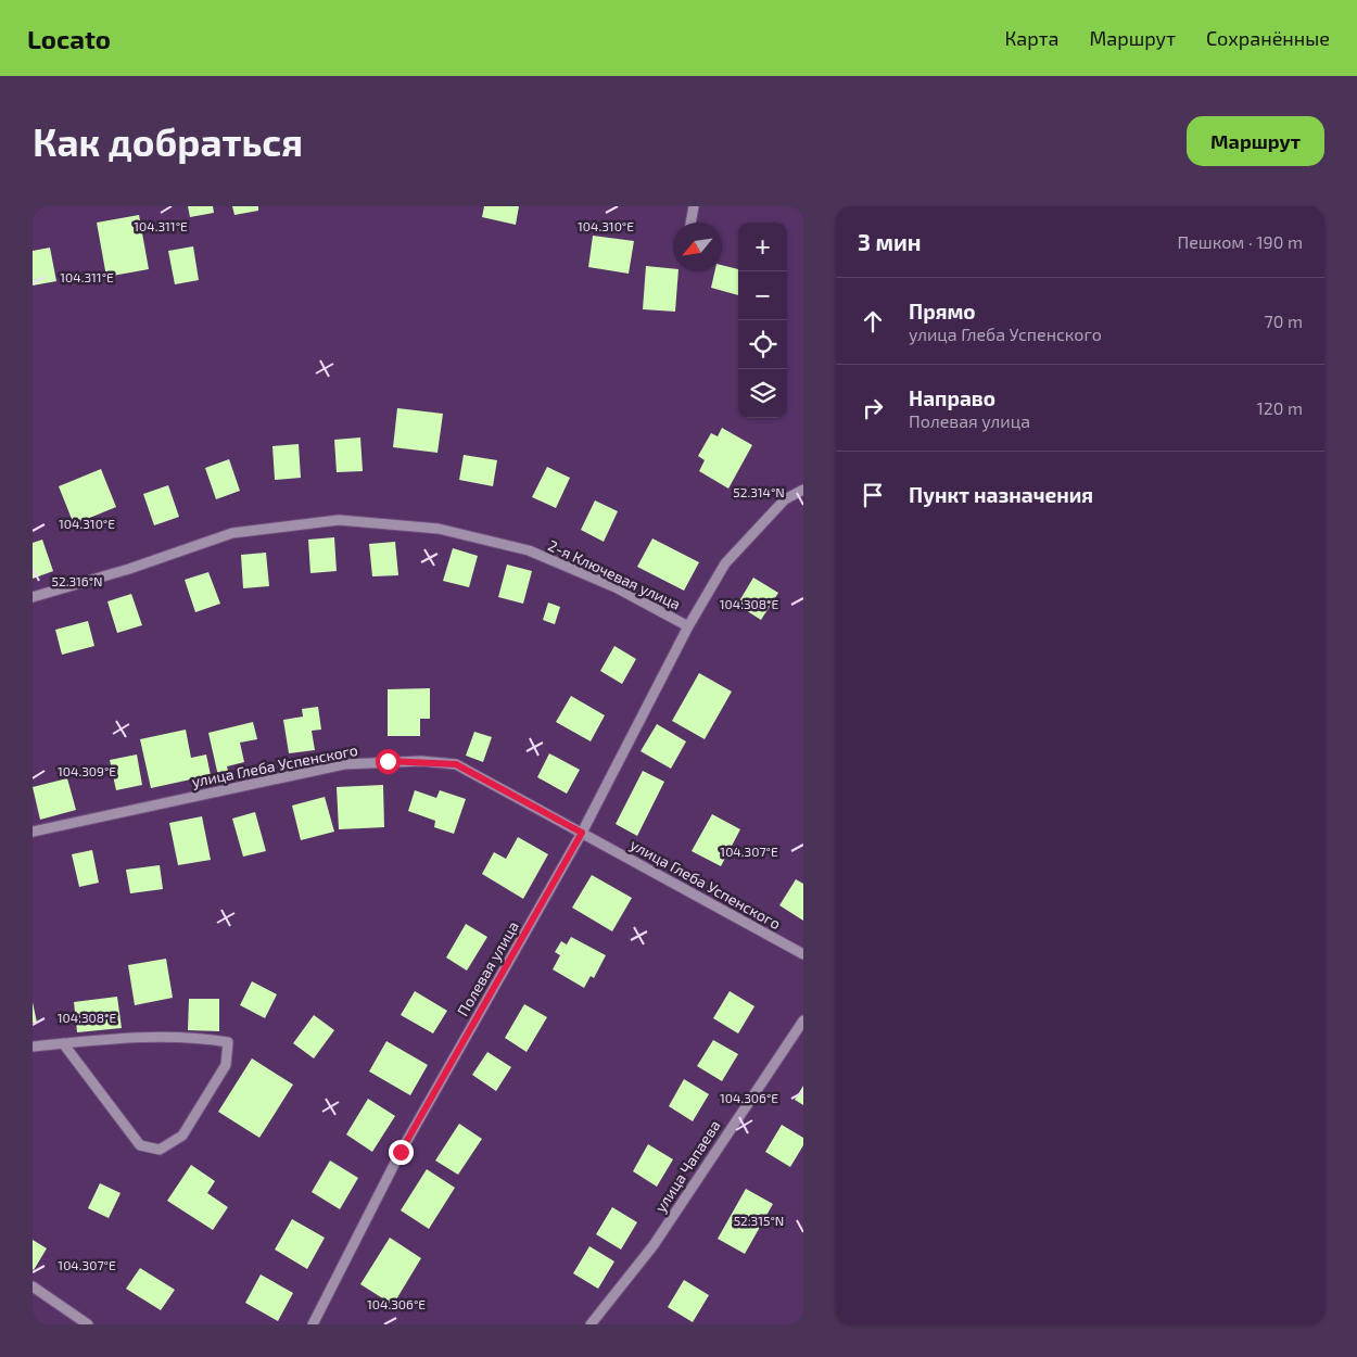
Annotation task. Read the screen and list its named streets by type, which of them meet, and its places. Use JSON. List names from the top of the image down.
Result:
{
  "streets": {
    "street": [
      "2-я Ключевая улица",
      "улица Глеба Успенского",
      "Полевая улица",
      "улица Чапаева"
    ]
  },
  "crossings": [
    ["2-я Ключевая улица", "Полевая улица"],
    ["улица Глеба Успенского", "Полевая улица"]
  ],
  "north": "bottom left",
  "page": {
    "header": "Locato",
    "nav": ["Карта", "Маршрут", "Сохранённые"],
    "buttons": "Маршрут",
    "title": "Как добраться",
    "heading": ["3 мин", "Пешком · 190 m"],
    "map_buttons": ["+", "−"],
    "list": [
      ["Прямо", "улица Глеба Успенского", "70 m"],
      ["Направо", "Полевая улица", "120 m"],
      "Пункт назначения"
    ]
  },
  "coordinates": [
    "104.310°E",
    "104.311°E",
    "52.314°N",
    "52.316°N",
    "104.308°E",
    "104.309°E",
    "104.307°E",
    "104.306°E",
    "52.315°N"
  ]
}
